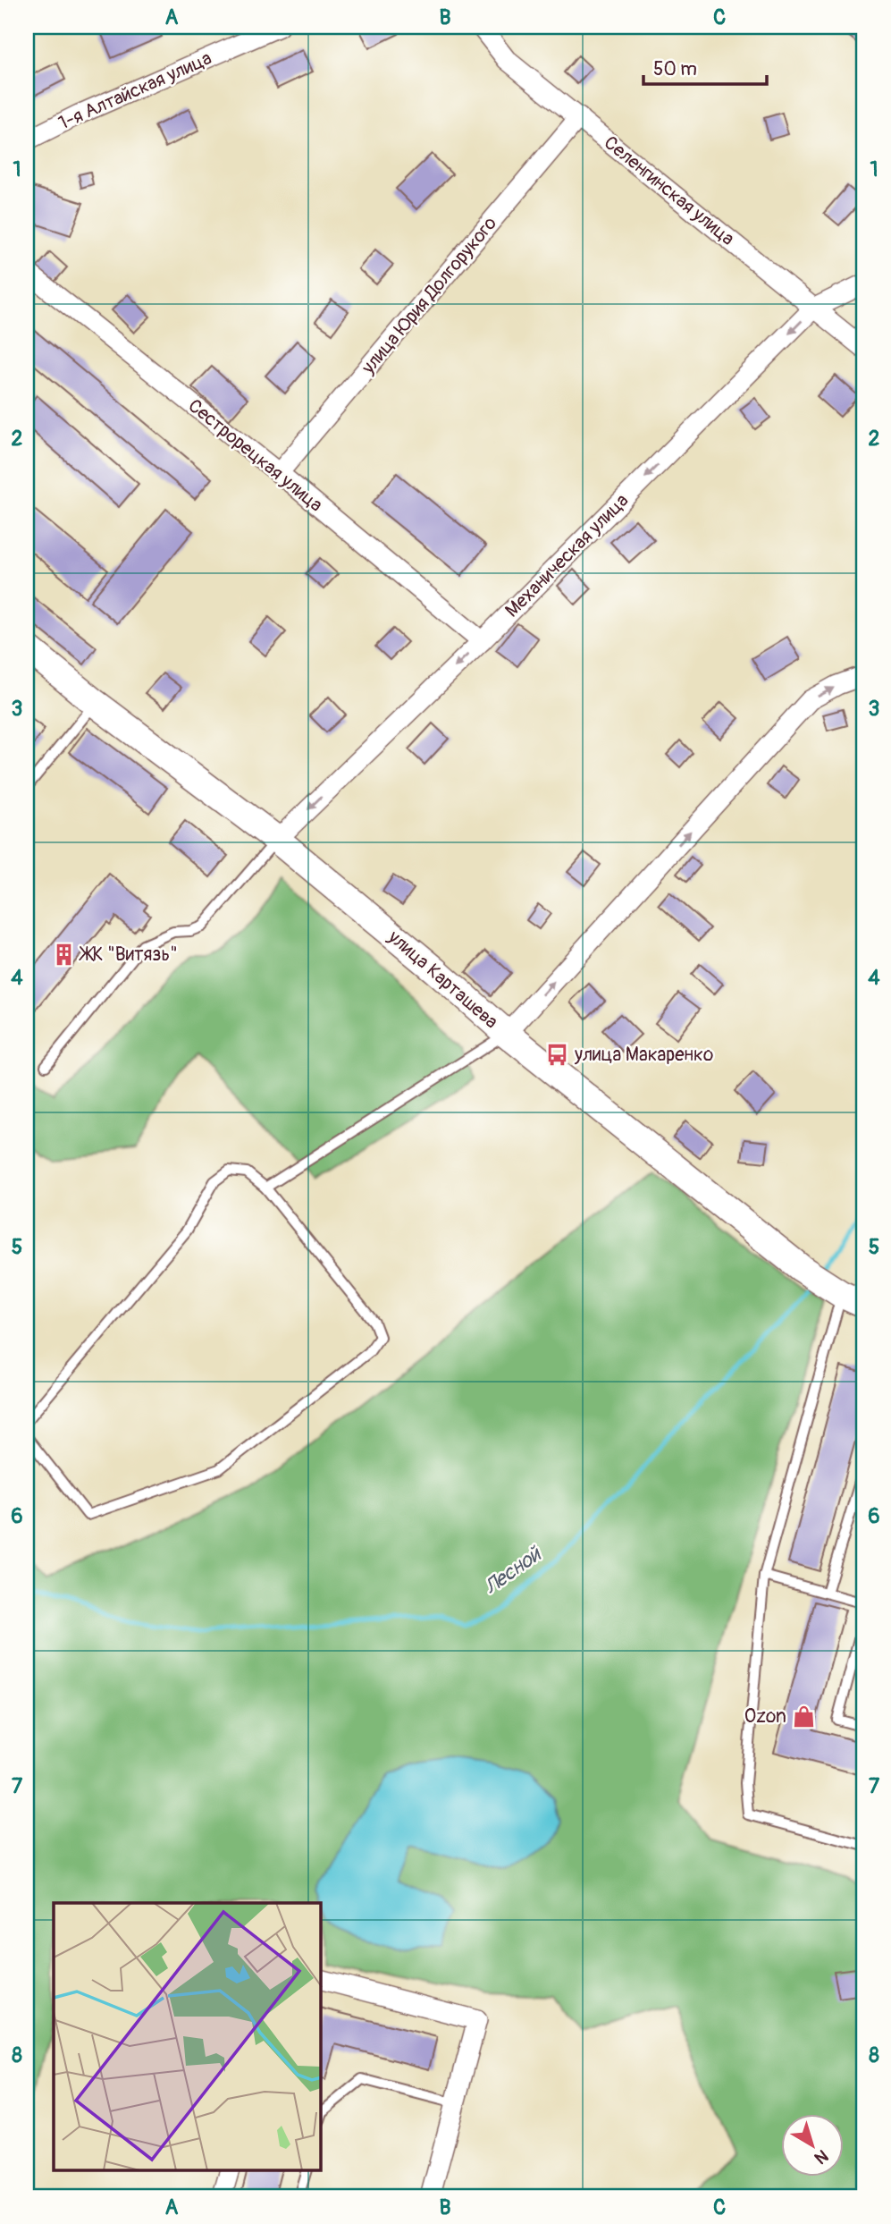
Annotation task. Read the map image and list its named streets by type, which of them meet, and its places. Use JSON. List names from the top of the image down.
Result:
{
  "streets": {
    "main road": ["улица Карташева"],
    "street": [
      "1-я Алтайская улица",
      "Селенгинская улица",
      "улица Юрия Долгорукого",
      "Сестрорецкая улица",
      "Механическая улица"
    ]
  },
  "crossings": [
    ["Селенгинская улица", "улица Юрия Долгорукого"],
    ["Селенгинская улица", "Механическая улица"],
    ["улица Юрия Долгорукого", "Сестрорецкая улица"],
    ["Сестрорецкая улица", "Механическая улица"],
    ["Механическая улица", "улица Карташева"]
  ],
  "one_way": ["Механическая улица"],
  "water": ["Лесной"],
  "places": {
    "building": ["ЖК \"Витязь\""],
    "bus stop": ["улица Макаренко"],
    "shop": ["Ozon"]
  },
  "scale_bar": "50 m",
  "north": "bottom right",
  "grid": {
    "columns": ["A", "B", "C"],
    "rows": [
      "1",
      "2",
      "3",
      "4",
      "5",
      "6",
      "7",
      "8"
    ]
  }
}
